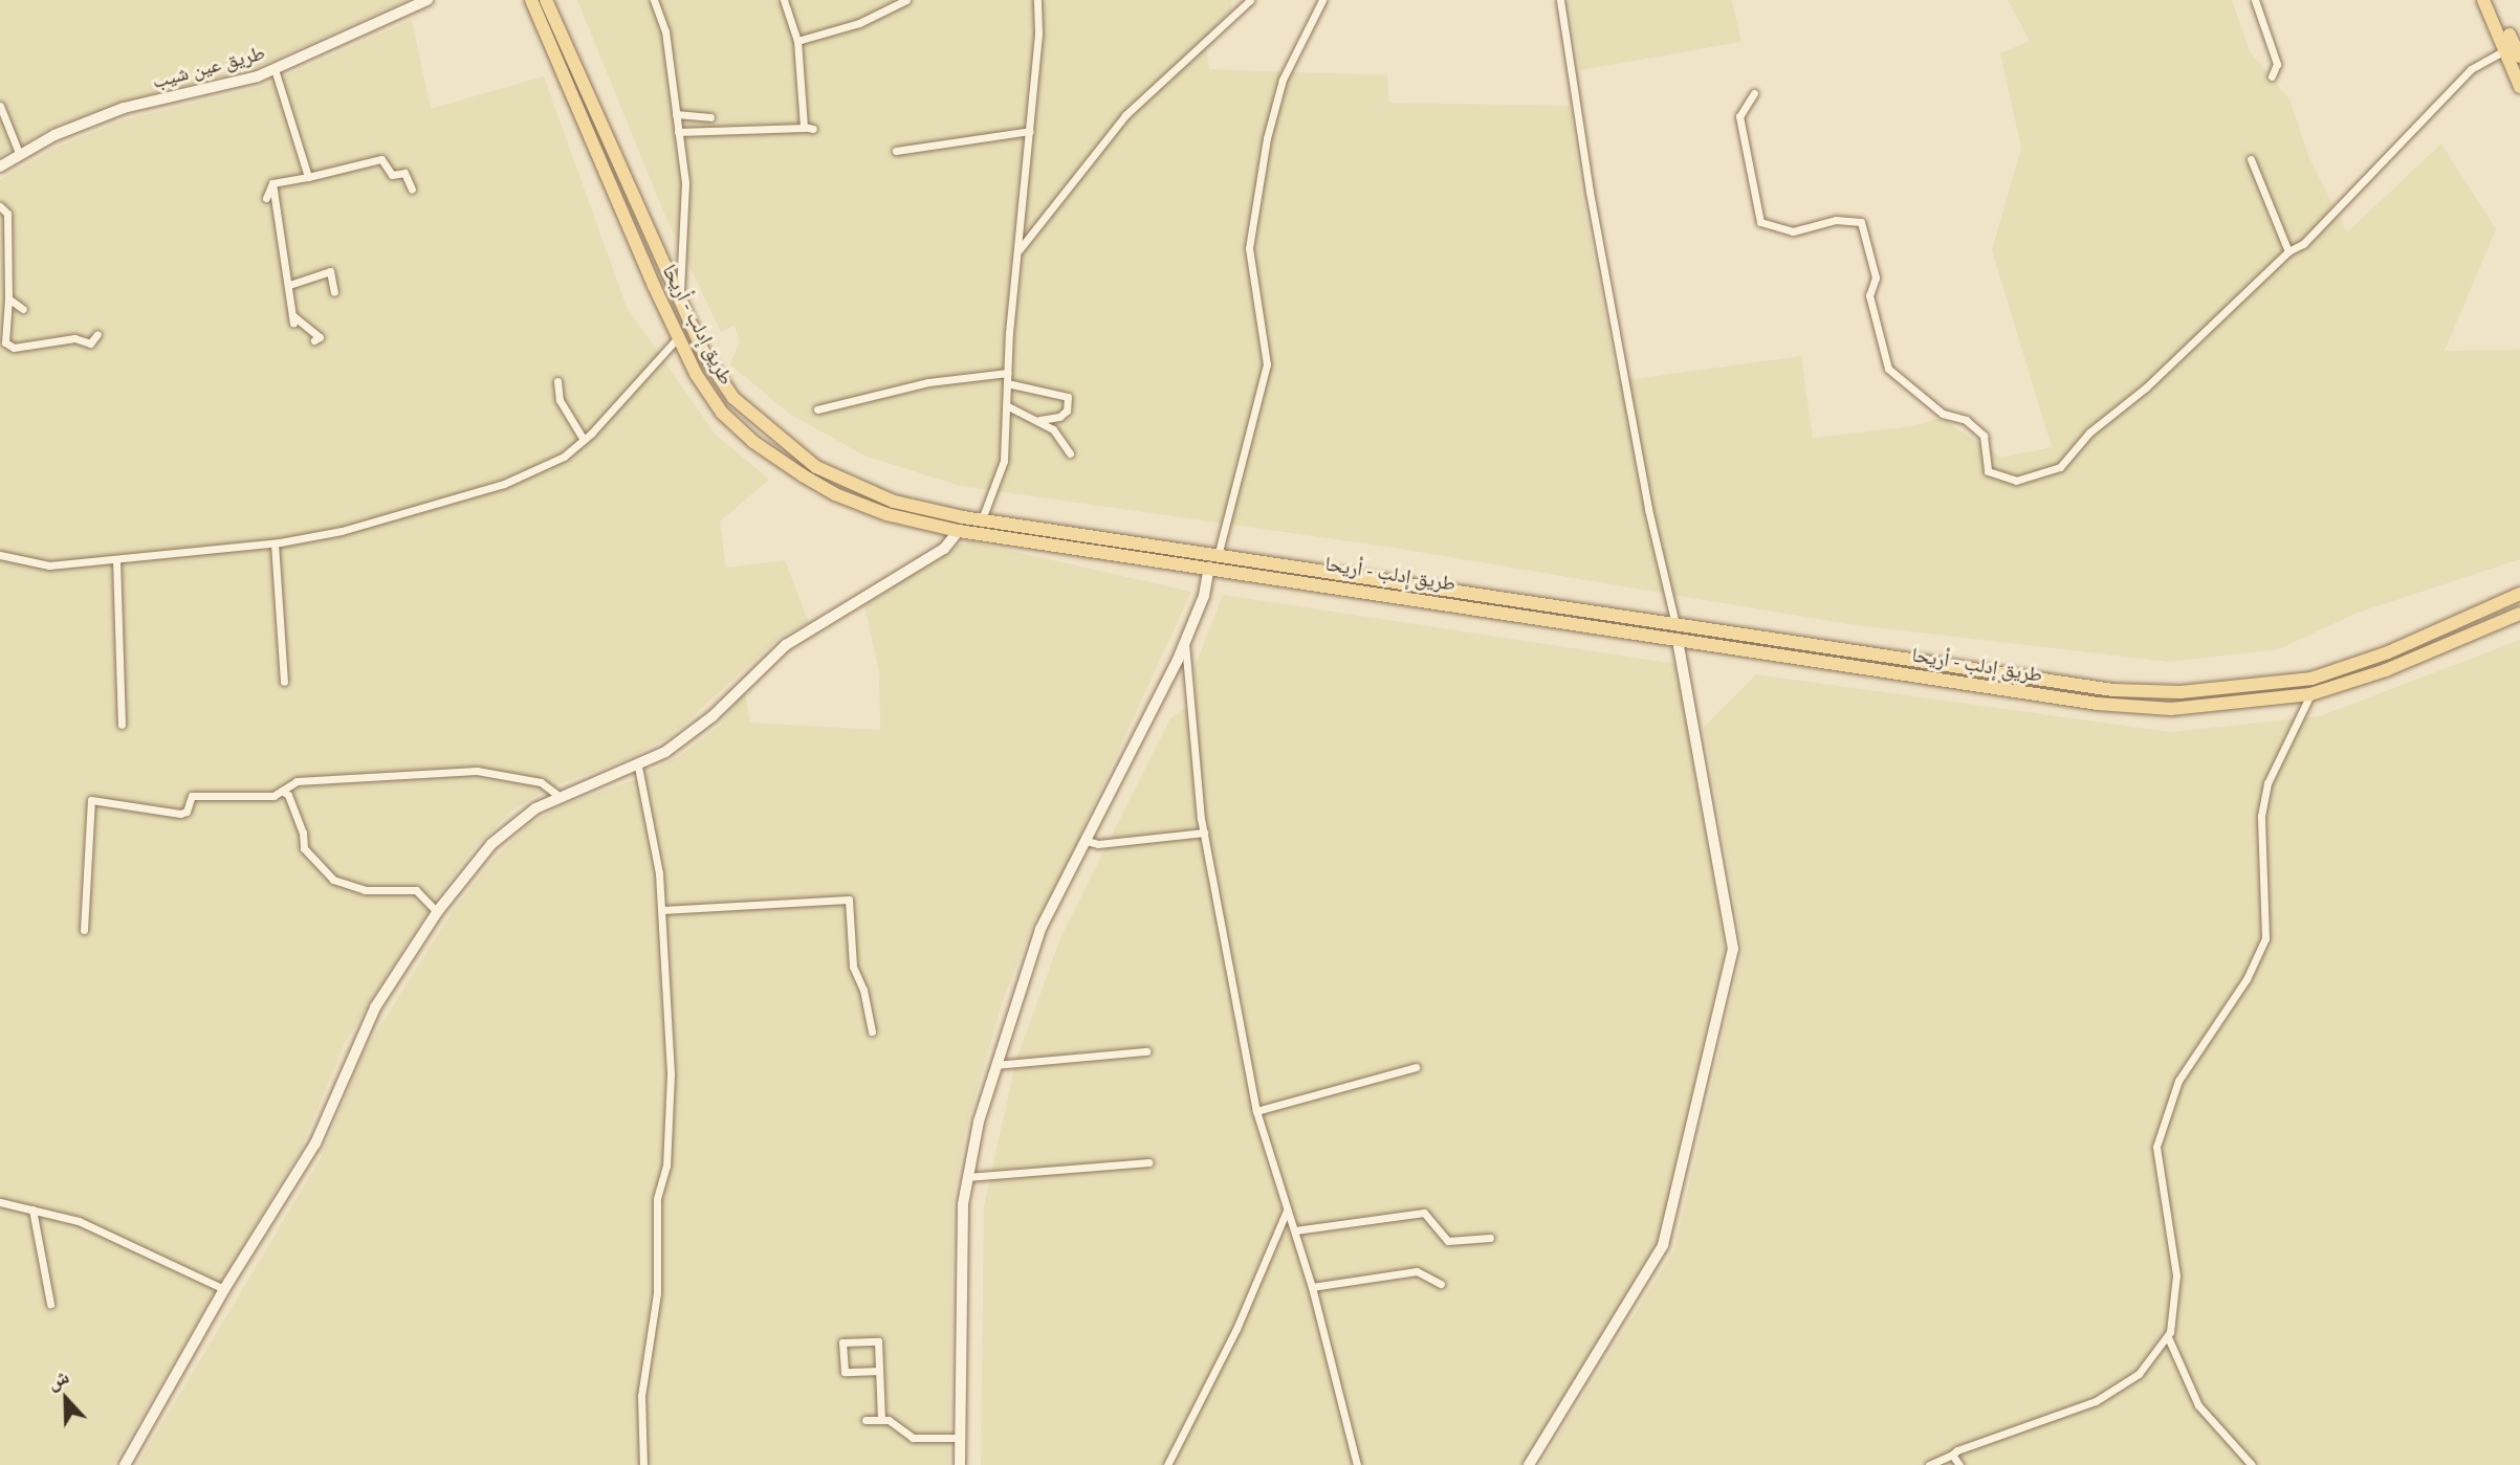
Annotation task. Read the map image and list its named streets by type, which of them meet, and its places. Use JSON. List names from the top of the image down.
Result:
{
  "streets": {
    "main road": ["طريق عين شيب", "طريق إدلب - أريحا"]
  },
  "north": "top"
}
